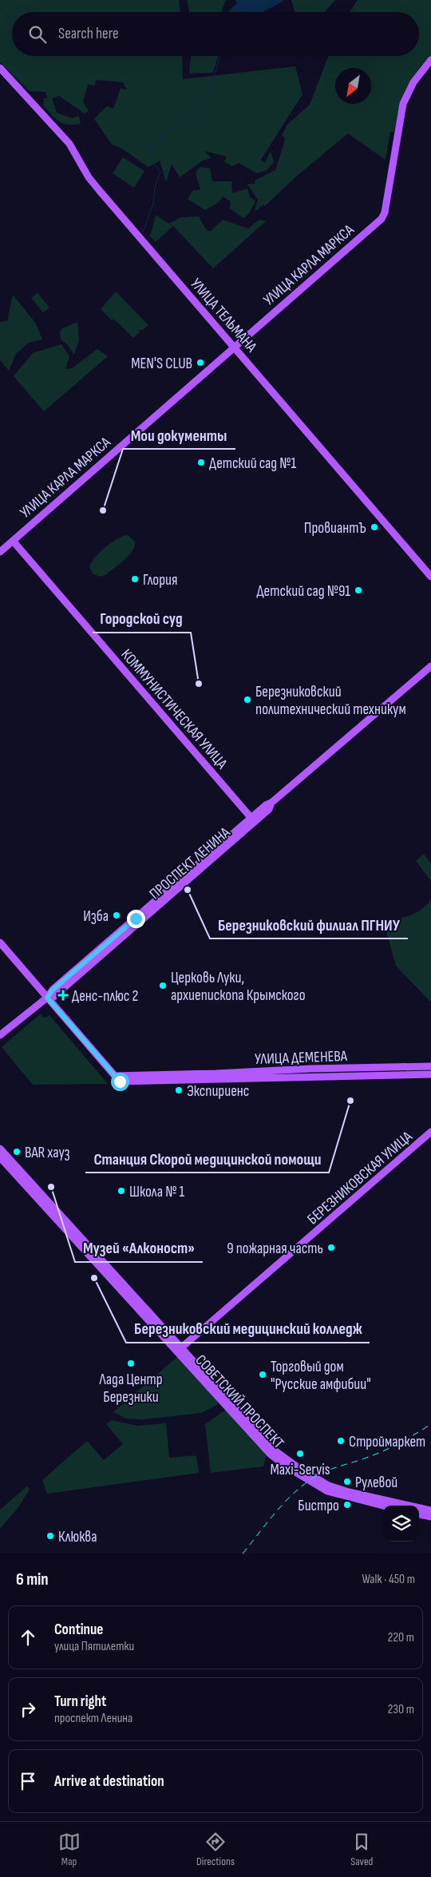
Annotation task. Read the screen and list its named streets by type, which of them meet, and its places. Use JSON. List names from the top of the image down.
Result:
{
  "streets": {
    "main road": [
      "УЛИЦА КАРЛА МАРКСА",
      "УЛИЦА ТЕЛЬМАНА",
      "КОММУНИСТИЧЕСКАЯ УЛИЦА",
      "ПРОСПЕКТ ЛЕНИНА",
      "УЛИЦА ДЕМЕНЕВА",
      "БЕРЕЗНИКОВСКАЯ УЛИЦА",
      "СОВЕТСКИЙ ПРОСПЕКТ"
    ]
  },
  "crossings": [
    ["УЛИЦА КАРЛА МАРКСА", "УЛИЦА ТЕЛЬМАНА"],
    ["УЛИЦА КАРЛА МАРКСА", "КОММУНИСТИЧЕСКАЯ УЛИЦА"],
    ["КОММУНИСТИЧЕСКАЯ УЛИЦА", "ПРОСПЕКТ ЛЕНИНА"],
    ["БЕРЕЗНИКОВСКАЯ УЛИЦА", "СОВЕТСКИЙ ПРОСПЕКТ"]
  ],
  "places": {
    "other": [
      "MEN'S CLUB",
      "Детский сад №1",
      "Мои документы",
      "ПровиантЪ",
      "Глория",
      "Детский сад №91",
      "Городской суд",
      "Березниковский политехнический техникум",
      "Березниковский филиал ПГНИУ",
      "Изба",
      "Церковь Луки, архиепископа Крымского",
      "Экспириенс",
      "Станция Скорой медицинской помощи",
      "BAR хауз",
      "Музей «Алконост»",
      "Школа № 1",
      "9 пожарная часть",
      "Березниковский медицинский колледж",
      "Лада Центр Березники",
      "Торговый дом \"Русские амфибии\"",
      "Строймаркет",
      "Maxi-Servis",
      "Рулевой",
      "Бистро",
      "Клюква"
    ],
    "health": ["Денс-плюс 2"]
  },
  "north": "bottom left",
  "page": {
    "search": "Search here",
    "heading": ["6 min", "Walk · 450 m"],
    "list": [
      ["Continue", "улица Пятилетки", "220 m"],
      ["Turn right", "проспект Ленина", "230 m"],
      "Arrive at destination"
    ],
    "nav": ["Map", "Directions", "Saved"]
  }
}
